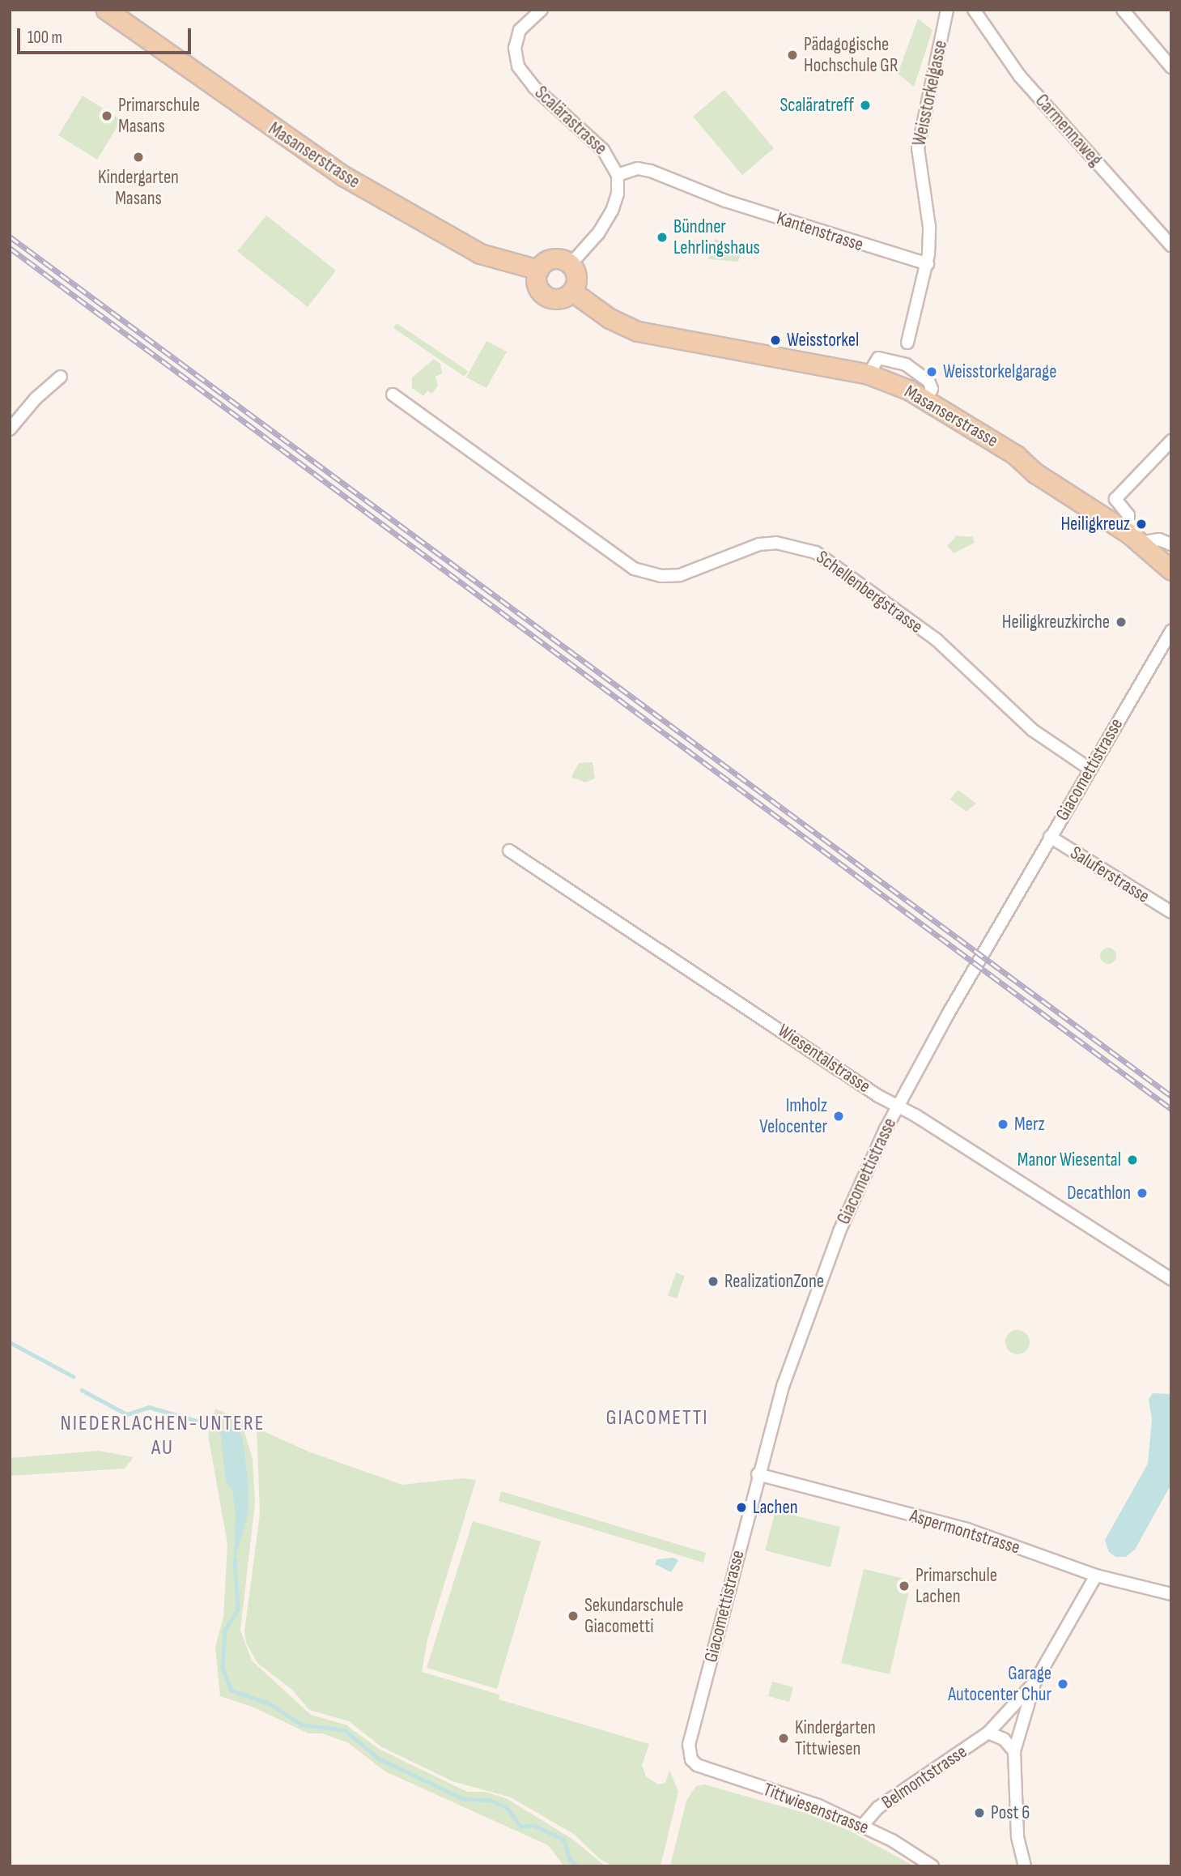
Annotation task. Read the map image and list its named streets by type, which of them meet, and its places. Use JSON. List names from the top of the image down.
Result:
{
  "streets": {
    "main road": ["Masanserstrasse"],
    "street": [
      "Weisstorkelgasse",
      "Scalärastrasse",
      "Carmennaweg",
      "Kantenstrasse",
      "Schellenbergstrasse",
      "Giacomettistrasse",
      "Saluferstrasse",
      "Wiesentalstrasse",
      "Aspermontstrasse",
      "Belmontstrasse",
      "Tittwiesenstrasse"
    ]
  },
  "crossings": [
    ["Weisstorkelgasse", "Kantenstrasse"],
    ["Scalärastrasse", "Masanserstrasse"],
    ["Scalärastrasse", "Kantenstrasse"],
    ["Schellenbergstrasse", "Giacomettistrasse"],
    ["Giacomettistrasse", "Saluferstrasse"],
    ["Giacomettistrasse", "Wiesentalstrasse"],
    ["Giacomettistrasse", "Aspermontstrasse"],
    ["Giacomettistrasse", "Tittwiesenstrasse"],
    ["Aspermontstrasse", "Belmontstrasse"],
    ["Belmontstrasse", "Tittwiesenstrasse"]
  ],
  "districts": ["GIACOMETTI", "NIEDERLACHEN-UNTERE AU"],
  "places": [
    "Pädagogische Hochschule GR",
    "Scaläratreff",
    "Primarschule Masans",
    "Kindergarten Masans",
    "Bündner Lehrlingshaus",
    "Weisstorkel",
    "Weisstorkelgarage",
    "Heiligkreuz",
    "Heiligkreuzkirche",
    "Imholz Velocenter",
    "Merz",
    "Manor Wiesental",
    "Decathlon",
    "RealizationZone",
    "Lachen",
    "Primarschule Lachen",
    "Sekundarschule Giacometti",
    "Garage Autocenter Chur",
    "Kindergarten Tittwiesen",
    "Post 6"
  ],
  "scale_bar": "100 m"
}
